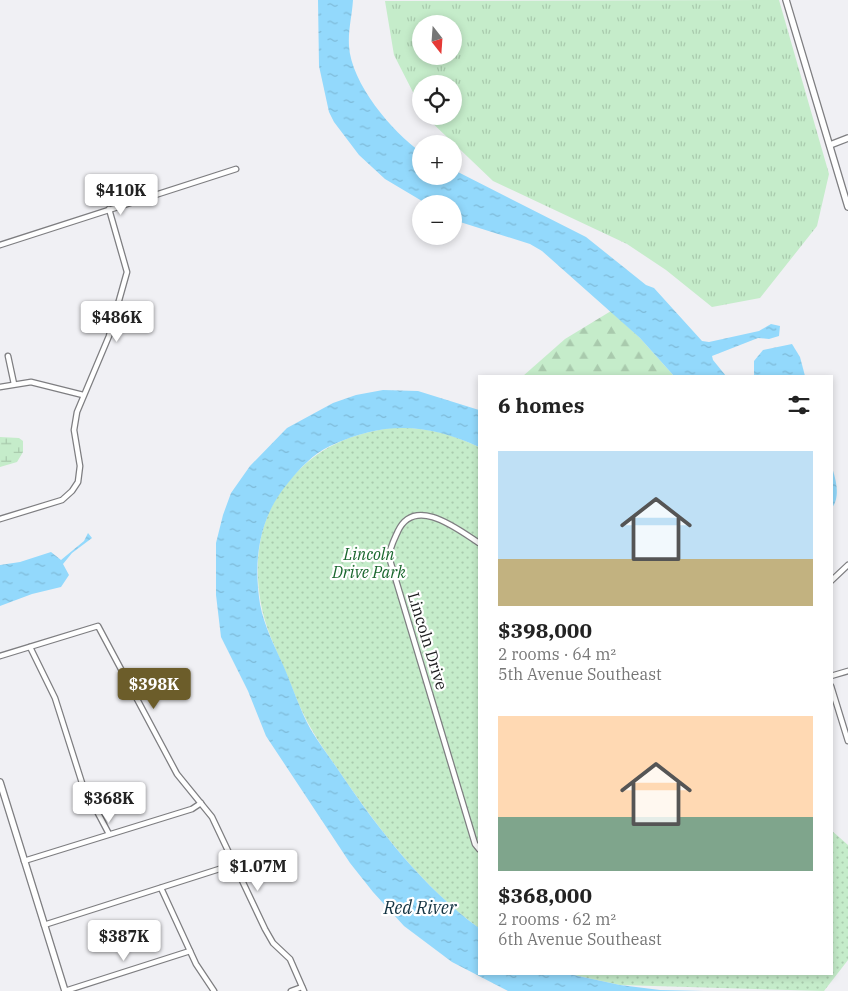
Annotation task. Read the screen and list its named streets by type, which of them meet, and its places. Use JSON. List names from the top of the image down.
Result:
{
  "streets": {
    "street": ["Lincoln Drive"]
  },
  "water": ["Red River"],
  "parks": ["Lincoln Drive Park"],
  "north": "bottom",
  "page": {
    "map_buttons": ["+", "−"],
    "price": [
      "$410K",
      "$486K",
      "$398K",
      "$368K",
      "$1.07M",
      "$387K"
    ],
    "heading": "6 homes",
    "list": [
      {
        "name": "$398,000",
        "note": "2 rooms · 64 m² · 5th Avenue Southeast"
      },
      {
        "name": "$368,000",
        "note": "2 rooms · 62 m² · 6th Avenue Southeast"
      }
    ]
  }
}
